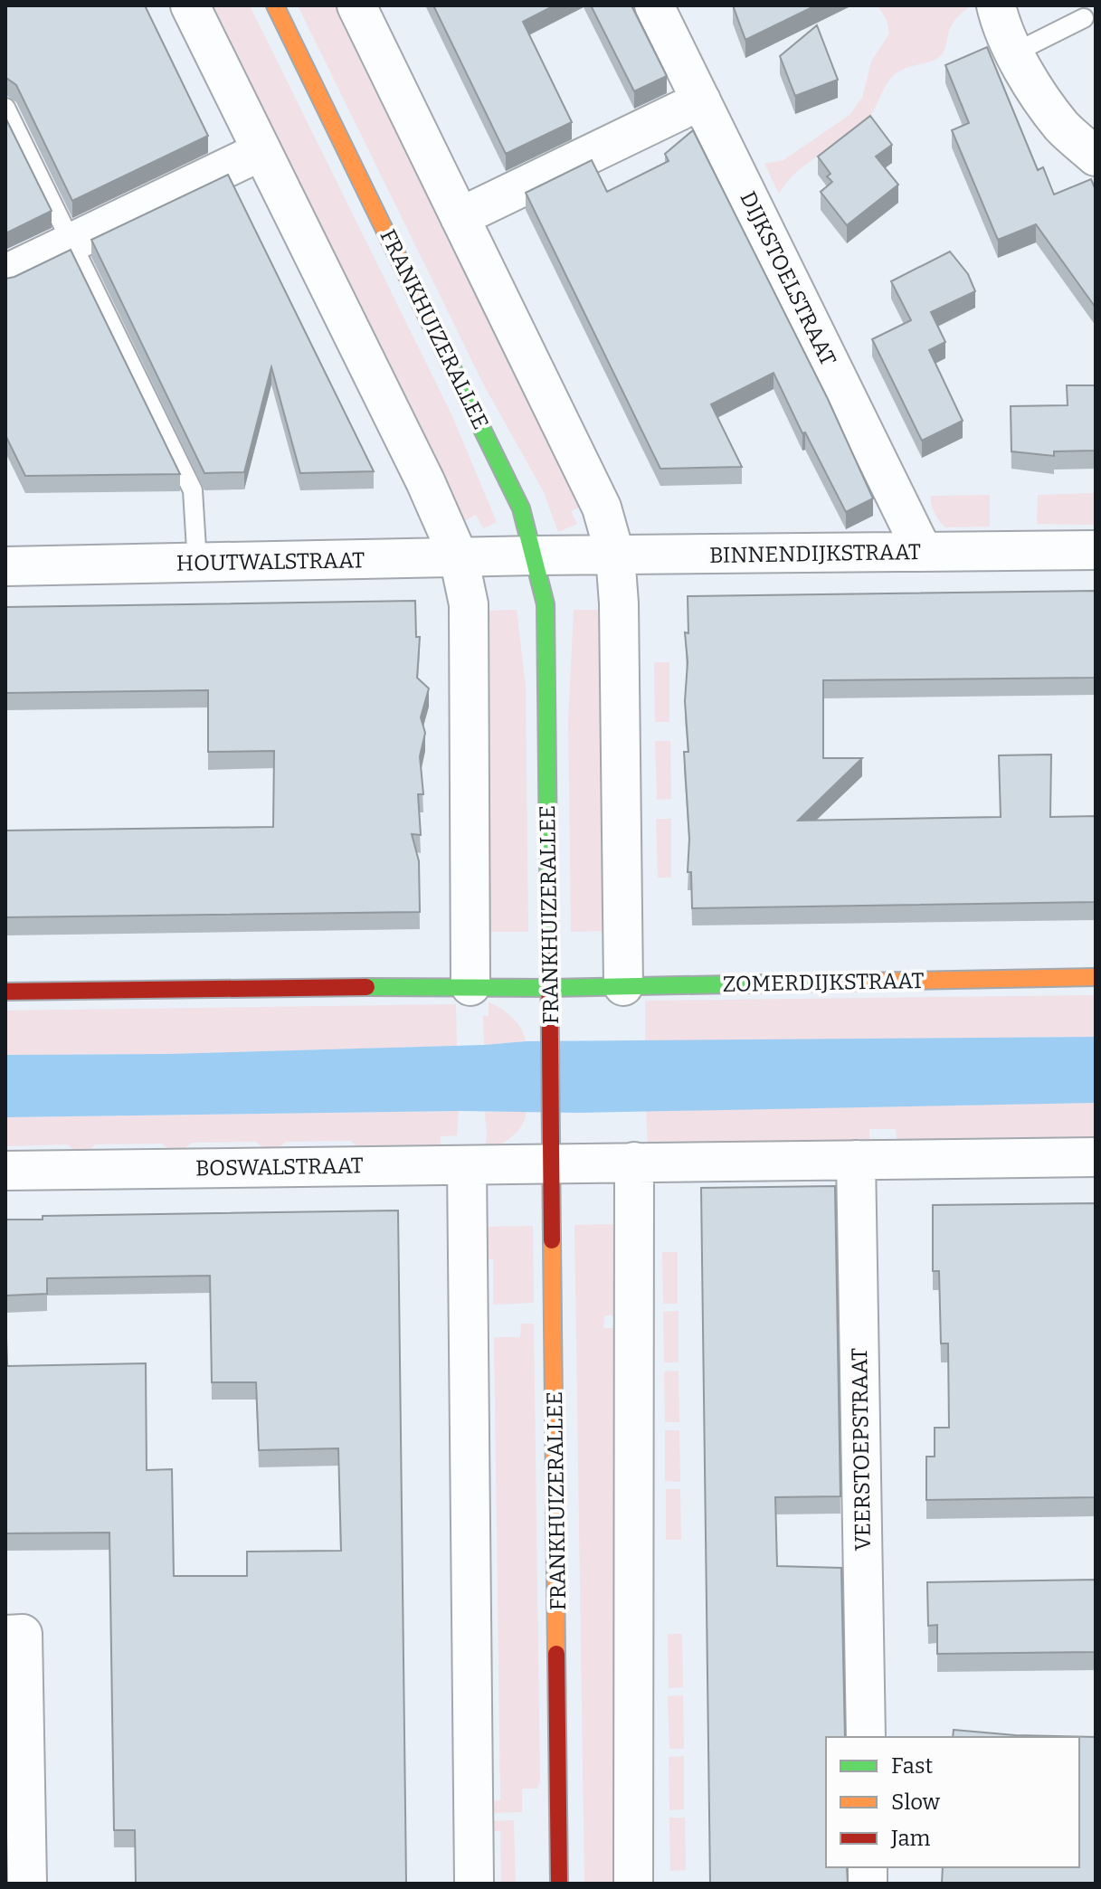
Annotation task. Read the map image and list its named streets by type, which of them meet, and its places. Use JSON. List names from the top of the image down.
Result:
{
  "streets": {
    "main road": ["FRANKHUIZERALLEE", "ZOMERDIJKSTRAAT"],
    "street": [
      "DIJKSTOELSTRAAT",
      "BINNENDIJKSTRAAT",
      "HOUTWALSTRAAT",
      "BOSWALSTRAAT",
      "VEERSTOEPSTRAAT"
    ]
  },
  "crossings": [
    ["DIJKSTOELSTRAAT", "BINNENDIJKSTRAAT"],
    ["FRANKHUIZERALLEE", "BINNENDIJKSTRAAT"],
    ["FRANKHUIZERALLEE", "HOUTWALSTRAAT"],
    ["FRANKHUIZERALLEE", "ZOMERDIJKSTRAAT"],
    ["FRANKHUIZERALLEE", "BOSWALSTRAAT"],
    ["BINNENDIJKSTRAAT", "HOUTWALSTRAAT"]
  ],
  "legend": ["Fast", "Slow", "Jam"]
}
